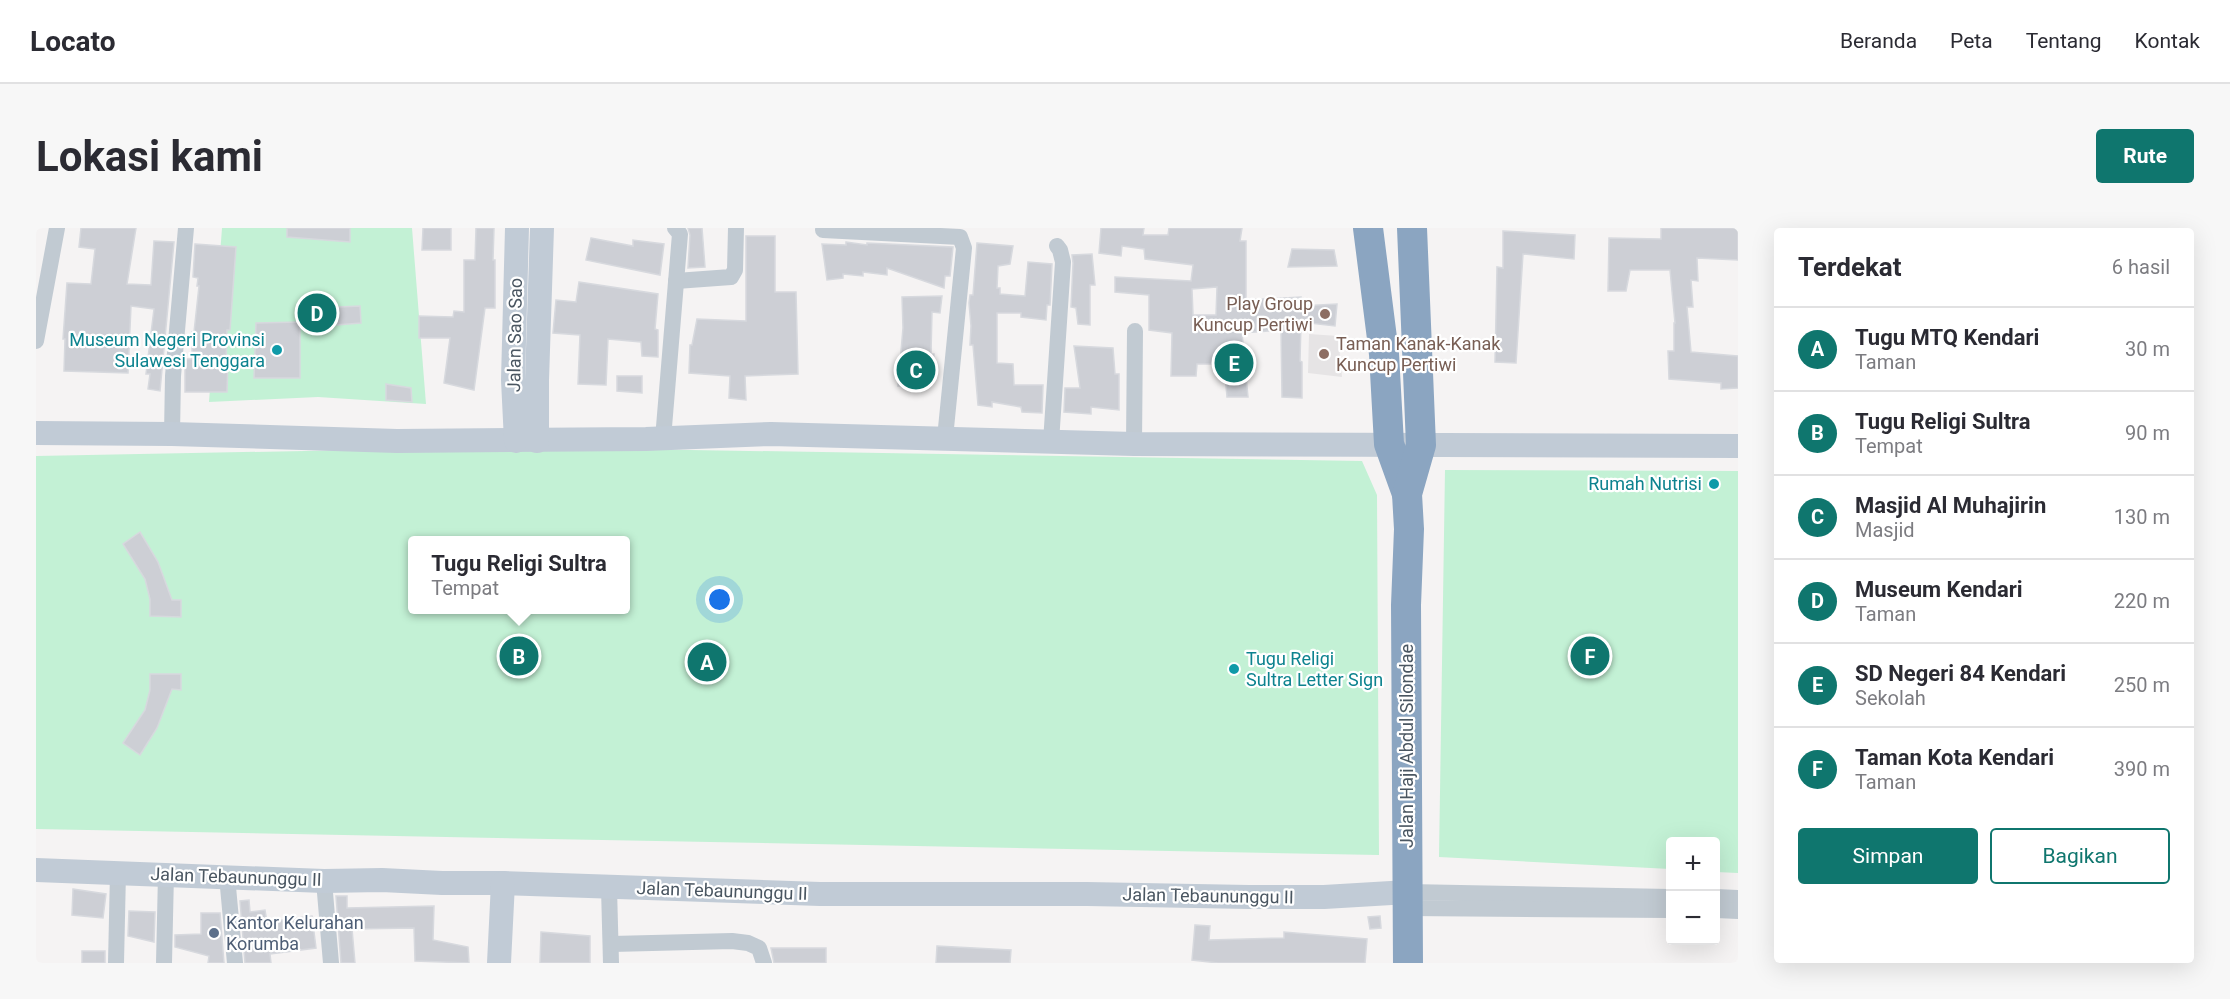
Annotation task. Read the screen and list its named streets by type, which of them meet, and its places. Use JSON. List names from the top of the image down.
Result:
{
  "streets": {
    "highway": ["Jalan Haji Abdul Silondae"],
    "street": ["Jalan Sao Sao", "Jalan Tebaununggu II"]
  },
  "crossings": [
    ["Jalan Haji Abdul Silondae", "Jalan Tebaununggu II"]
  ],
  "places": [
    "Play Group Kuncup Pertiwi",
    "Museum Negeri Provinsi Sulawesi Tenggara",
    "Taman Kanak-Kanak Kuncup Pertiwi",
    "Rumah Nutrisi",
    "Tugu Religi Sultra Letter Sign",
    "Kantor Kelurahan Korumba"
  ],
  "page": {
    "header": "Locato",
    "nav": [
      "Beranda",
      "Peta",
      "Tentang",
      "Kontak"
    ],
    "buttons": [
      "Rute",
      ["Simpan", "Bagikan"]
    ],
    "title": "Lokasi kami",
    "heading": ["Terdekat", "6 hasil"],
    "pins": [
      "D",
      "E",
      "C",
      "B",
      "F",
      "A"
    ],
    "list": [
      {
        "mark": "A",
        "name": "Tugu MTQ Kendari",
        "note": "Taman",
        "value": "30 m"
      },
      {
        "mark": "B",
        "name": "Tugu Religi Sultra",
        "note": "Tempat",
        "value": "90 m"
      },
      {
        "mark": "C",
        "name": "Masjid Al Muhajirin",
        "note": "Masjid",
        "value": "130 m"
      },
      {
        "mark": "D",
        "name": "Museum Kendari",
        "note": "Taman",
        "value": "220 m"
      },
      {
        "mark": "E",
        "name": "SD Negeri 84 Kendari",
        "note": "Sekolah",
        "value": "250 m"
      },
      {
        "mark": "F",
        "name": "Taman Kota Kendari",
        "note": "Taman",
        "value": "390 m"
      }
    ],
    "popup": ["Tugu Religi Sultra", "Tempat"],
    "map_buttons": ["+", "−"]
  }
}
